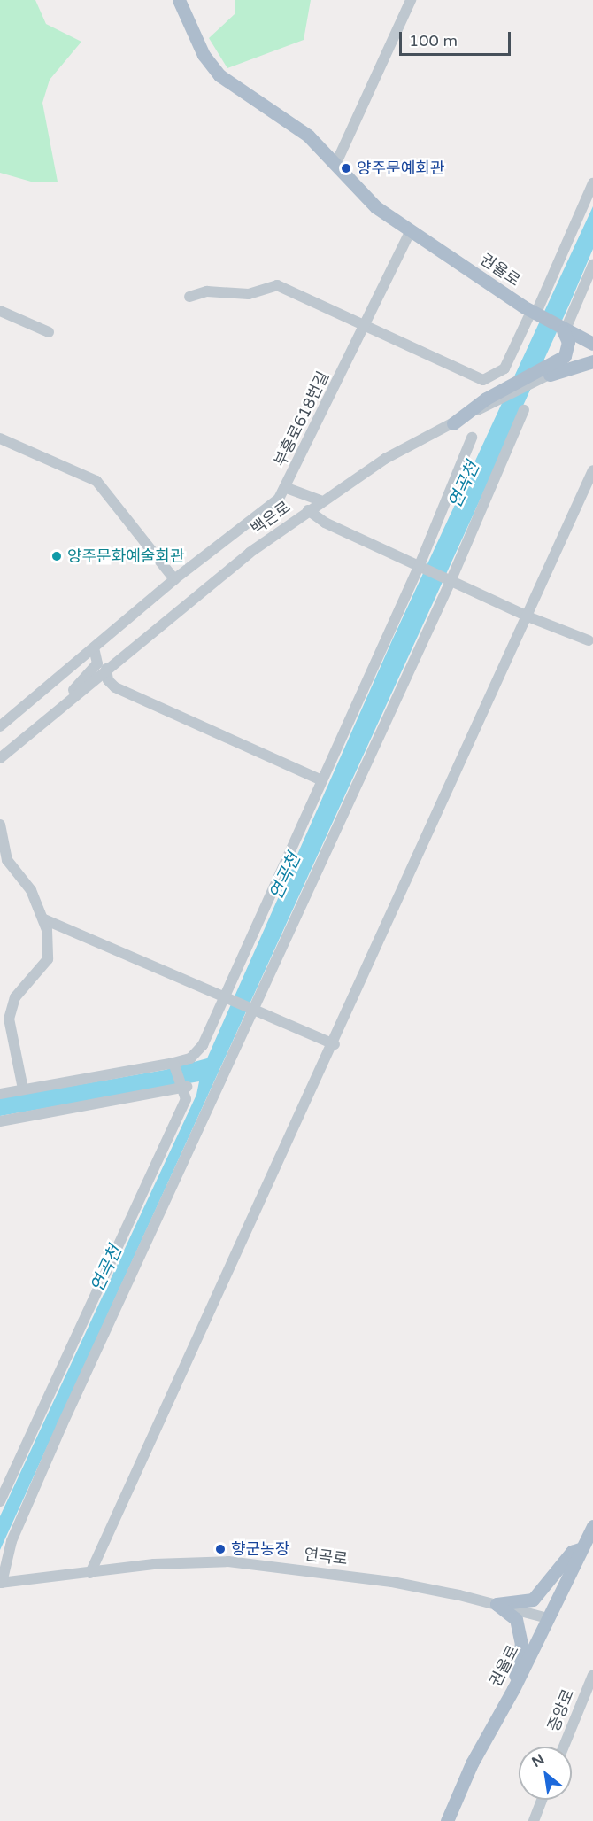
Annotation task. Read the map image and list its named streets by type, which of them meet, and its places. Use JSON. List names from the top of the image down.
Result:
{
  "streets": {
    "main road": ["권율로"],
    "street": [
      "부흥로618번길",
      "백은로",
      "연곡로",
      "중앙로"
    ]
  },
  "crossings": [
    ["권율로", "부흥로618번길"],
    ["권율로", "연곡로"]
  ],
  "water": ["연곡천"],
  "places": ["양주문예회관", "양주문화예술회관", "향군농장"],
  "scale_bar": "100 m",
  "north": "top left"
}
